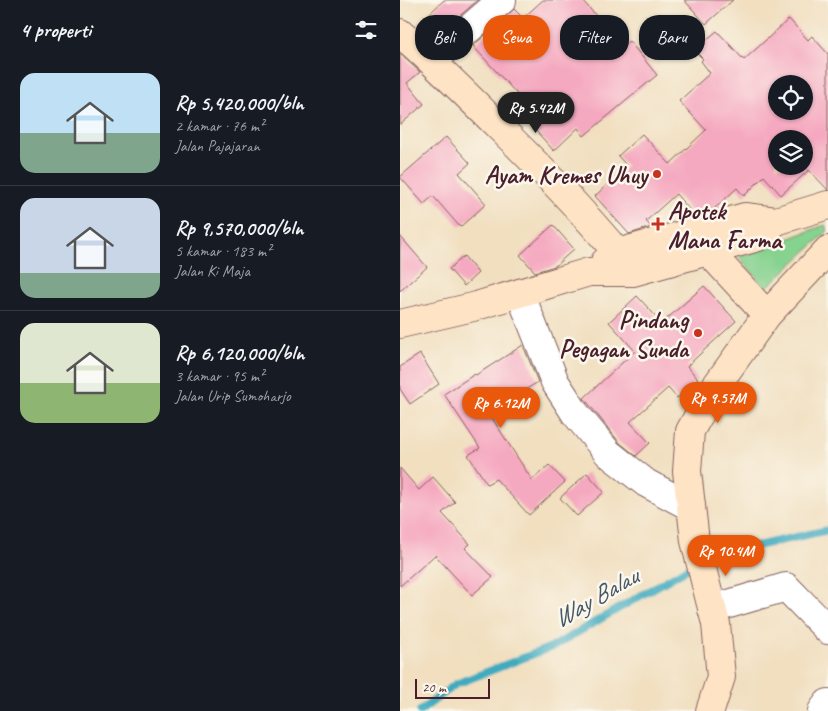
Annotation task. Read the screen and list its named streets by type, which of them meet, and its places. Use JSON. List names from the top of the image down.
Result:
{
  "water": ["Way Balau"],
  "places": {
    "other": ["Ayam Kremes Uhuy", "Pindang Pegagan Sunda"],
    "health": ["Apotek Mana Farma"]
  },
  "scale_bar": "20 m",
  "page": {
    "heading": "4 properti",
    "chip": [
      "Beli",
      "Sewa",
      "Filter",
      "Baru"
    ],
    "list": [
      {
        "name": "Rp 5,420,000/bln",
        "note": "2 kamar · 76 m² · Jalan Pajajaran"
      },
      {
        "name": "Rp 9,570,000/bln",
        "note": "5 kamar · 183 m² · Jalan Ki Maja"
      },
      {
        "name": "Rp 6,120,000/bln",
        "note": "3 kamar · 95 m² · Jalan Urip Sumoharjo"
      }
    ],
    "price": [
      "Rp 5.42M",
      "Rp 9.57M",
      "Rp 6.12M",
      "Rp 10.4M"
    ],
    "scale": "20 m"
  }
}
